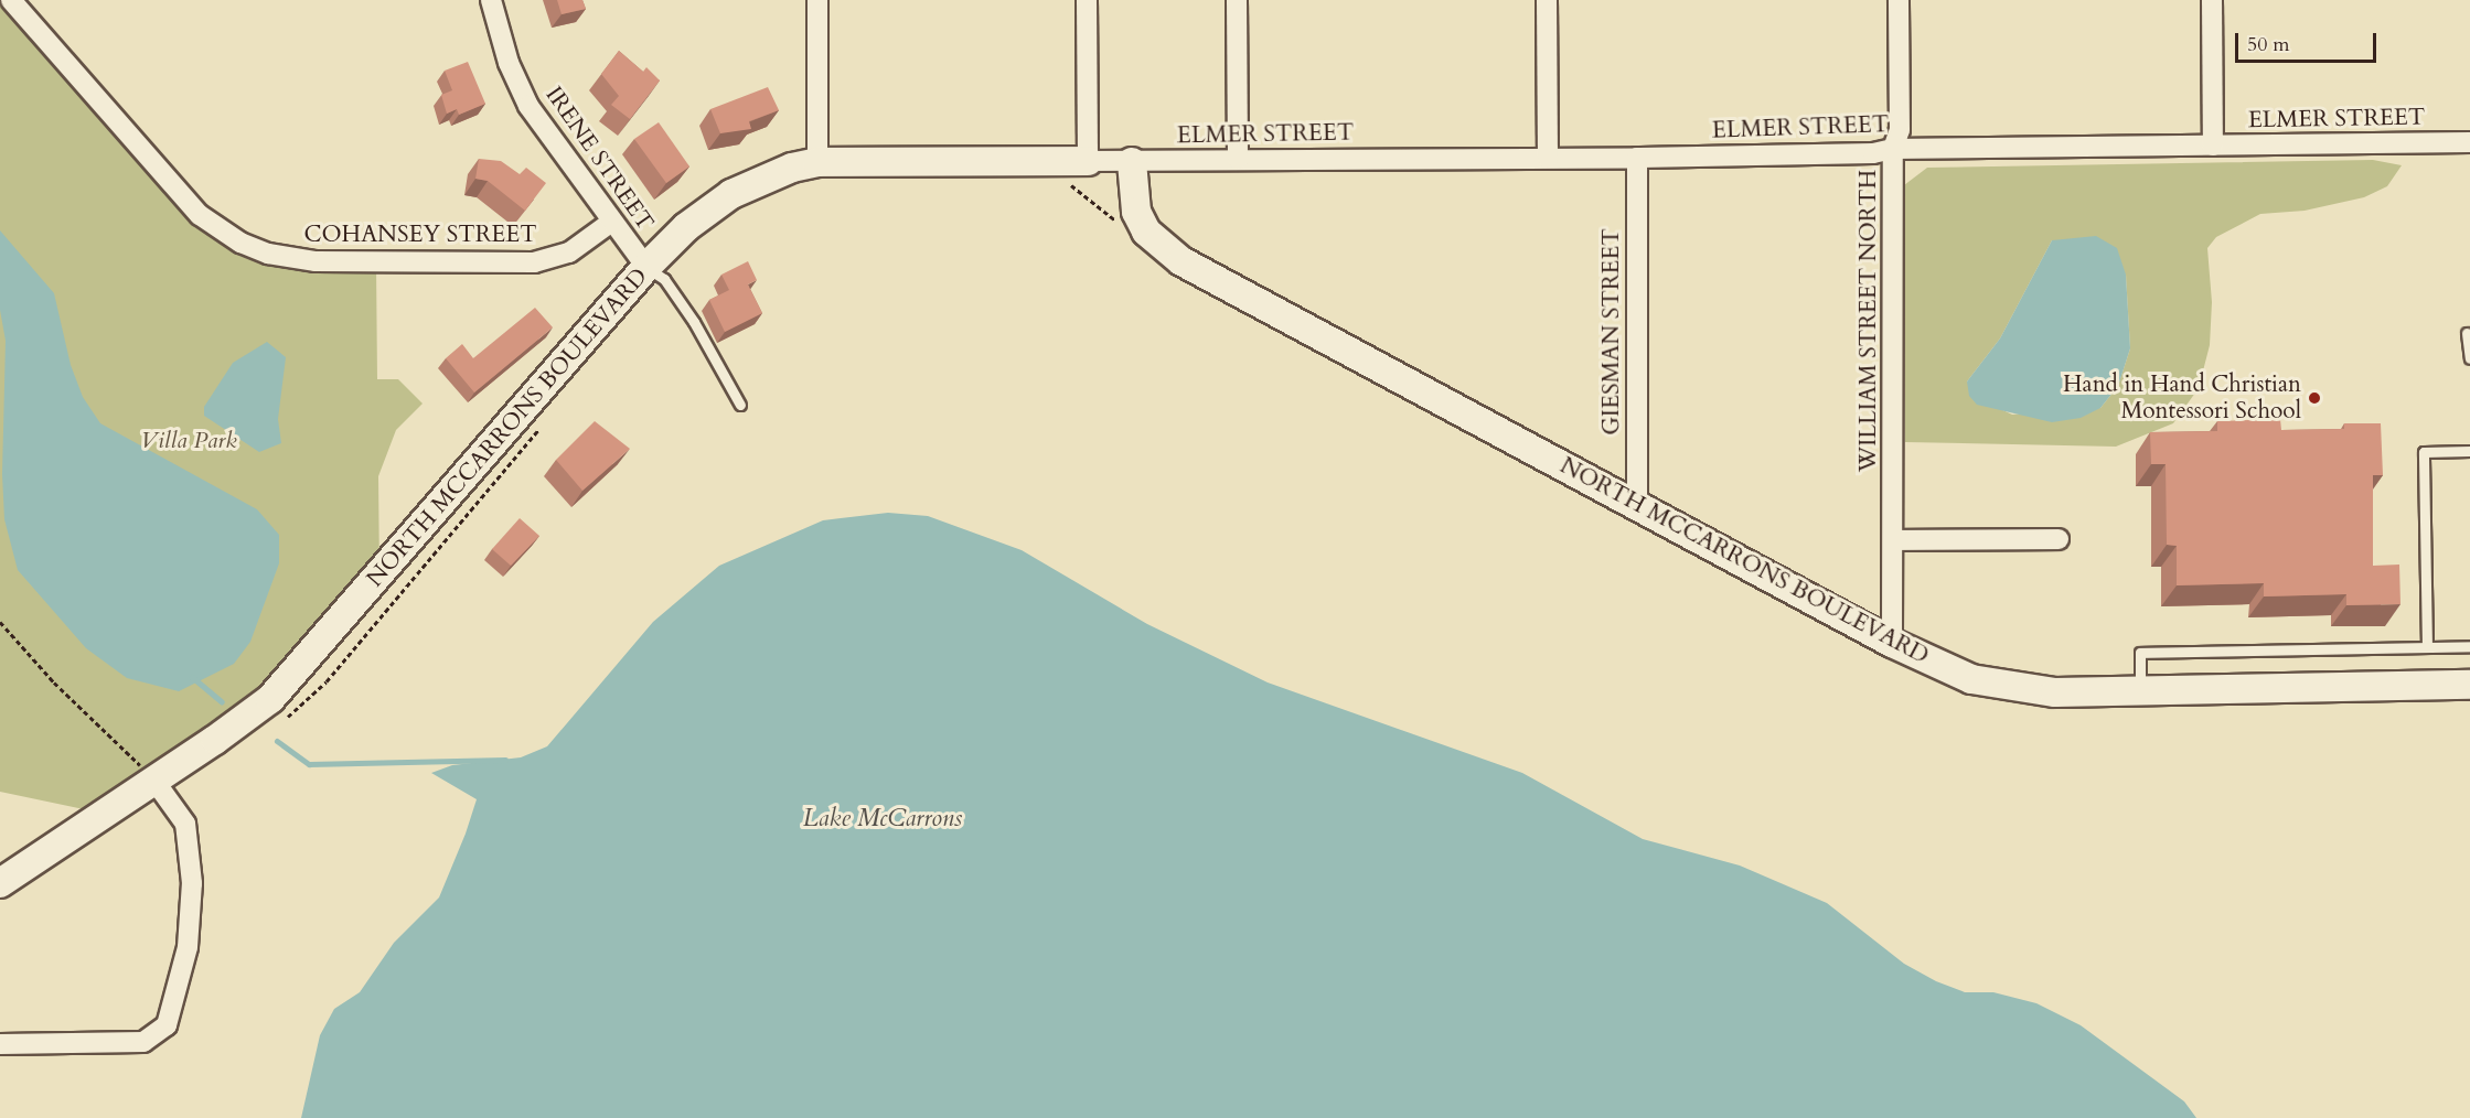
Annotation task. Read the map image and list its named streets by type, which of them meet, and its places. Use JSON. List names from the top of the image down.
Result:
{
  "streets": {
    "street": [
      "ELMER STREET",
      "IRENE STREET",
      "COHANSEY STREET",
      "WILLIAM STREET NORTH",
      "GIESMAN STREET",
      "NORTH MCCARRONS BOULEVARD"
    ]
  },
  "crossings": [
    ["ELMER STREET", "WILLIAM STREET NORTH"],
    ["ELMER STREET", "GIESMAN STREET"],
    ["ELMER STREET", "NORTH MCCARRONS BOULEVARD"],
    ["IRENE STREET", "COHANSEY STREET"],
    ["IRENE STREET", "NORTH MCCARRONS BOULEVARD"],
    ["WILLIAM STREET NORTH", "NORTH MCCARRONS BOULEVARD"],
    ["GIESMAN STREET", "NORTH MCCARRONS BOULEVARD"]
  ],
  "water": ["Lake McCarrons"],
  "parks": ["Villa Park"],
  "places": ["Hand in Hand Christian Montessori School"],
  "scale_bar": "50 m"
}
